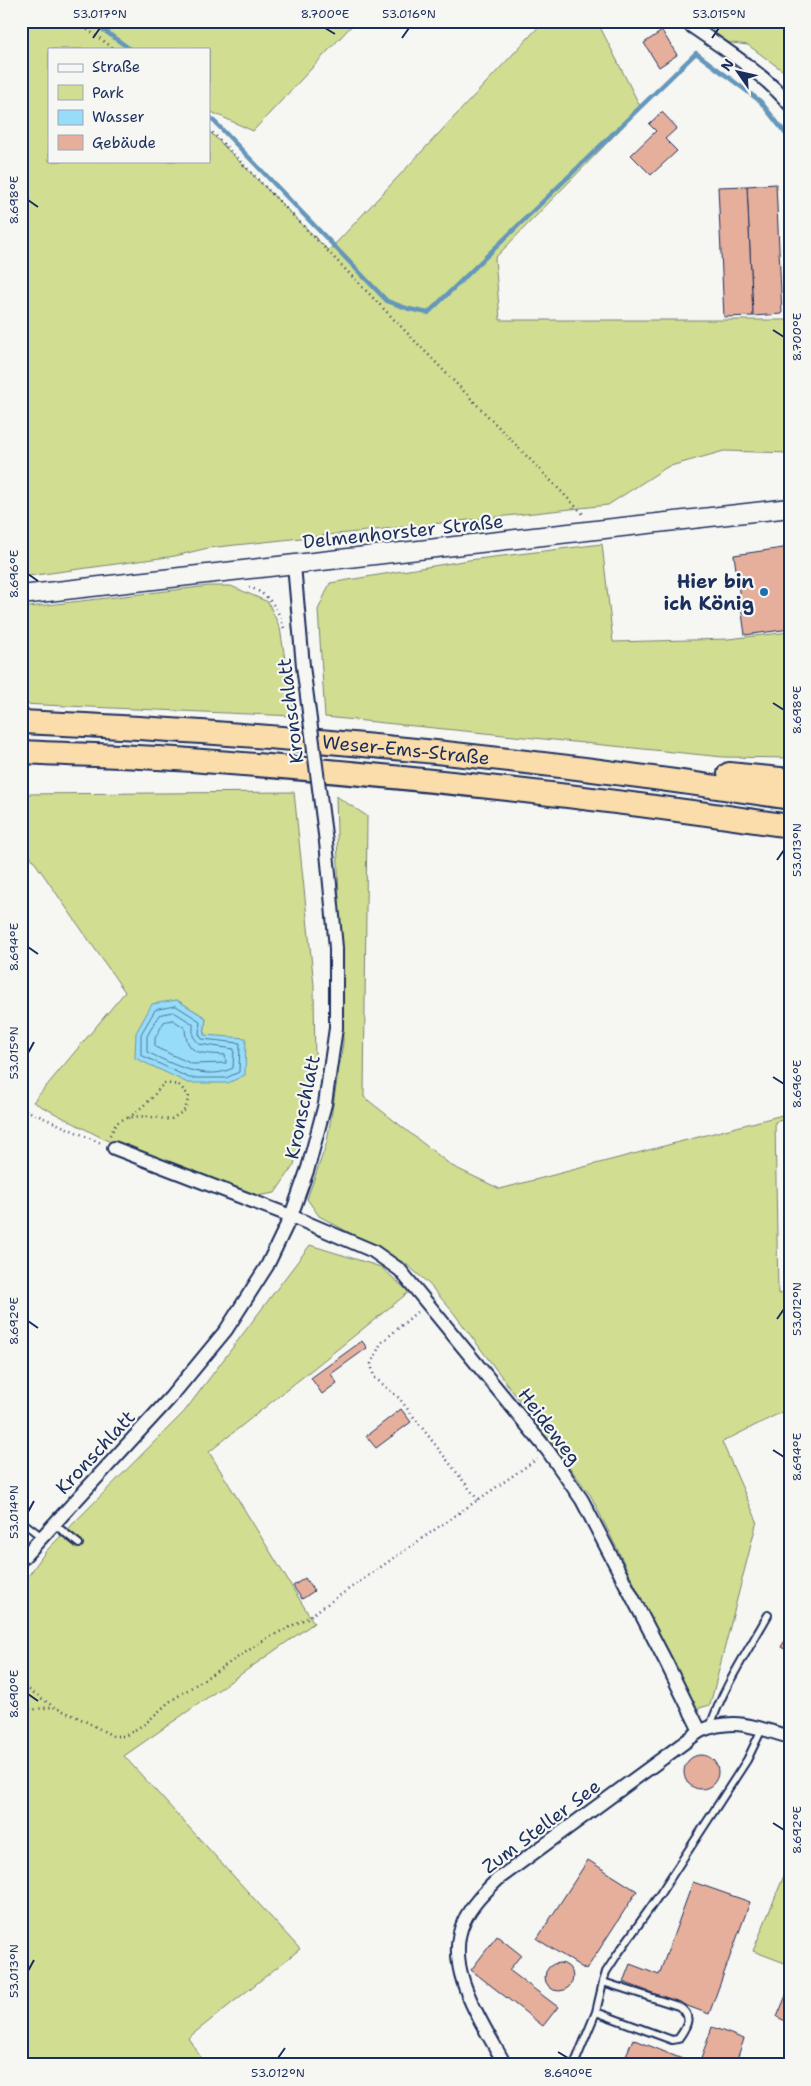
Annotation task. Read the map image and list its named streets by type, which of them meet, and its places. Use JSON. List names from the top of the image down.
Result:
{
  "streets": {
    "highway": ["Weser-Ems-Straße"],
    "street": [
      "Delmenhorster Straße",
      "Kronschlatt",
      "Heideweg",
      "Zum Steller See"
    ]
  },
  "crossings": [
    ["Delmenhorster Straße", "Kronschlatt"],
    ["Kronschlatt", "Heideweg"],
    ["Heideweg", "Zum Steller See"]
  ],
  "places": ["Hier bin ich König"],
  "legend": [
    "Straße",
    "Park",
    "Wasser",
    "Gebäude"
  ],
  "north": "top left",
  "coordinates": [
    "53.017°N",
    "8.700°E",
    "53.016°N",
    "53.015°N",
    "8.698°E",
    "8.696°E",
    "53.013°N",
    "8.694°E",
    "53.012°N",
    "8.692°E",
    "53.014°N",
    "8.690°E"
  ]
}
